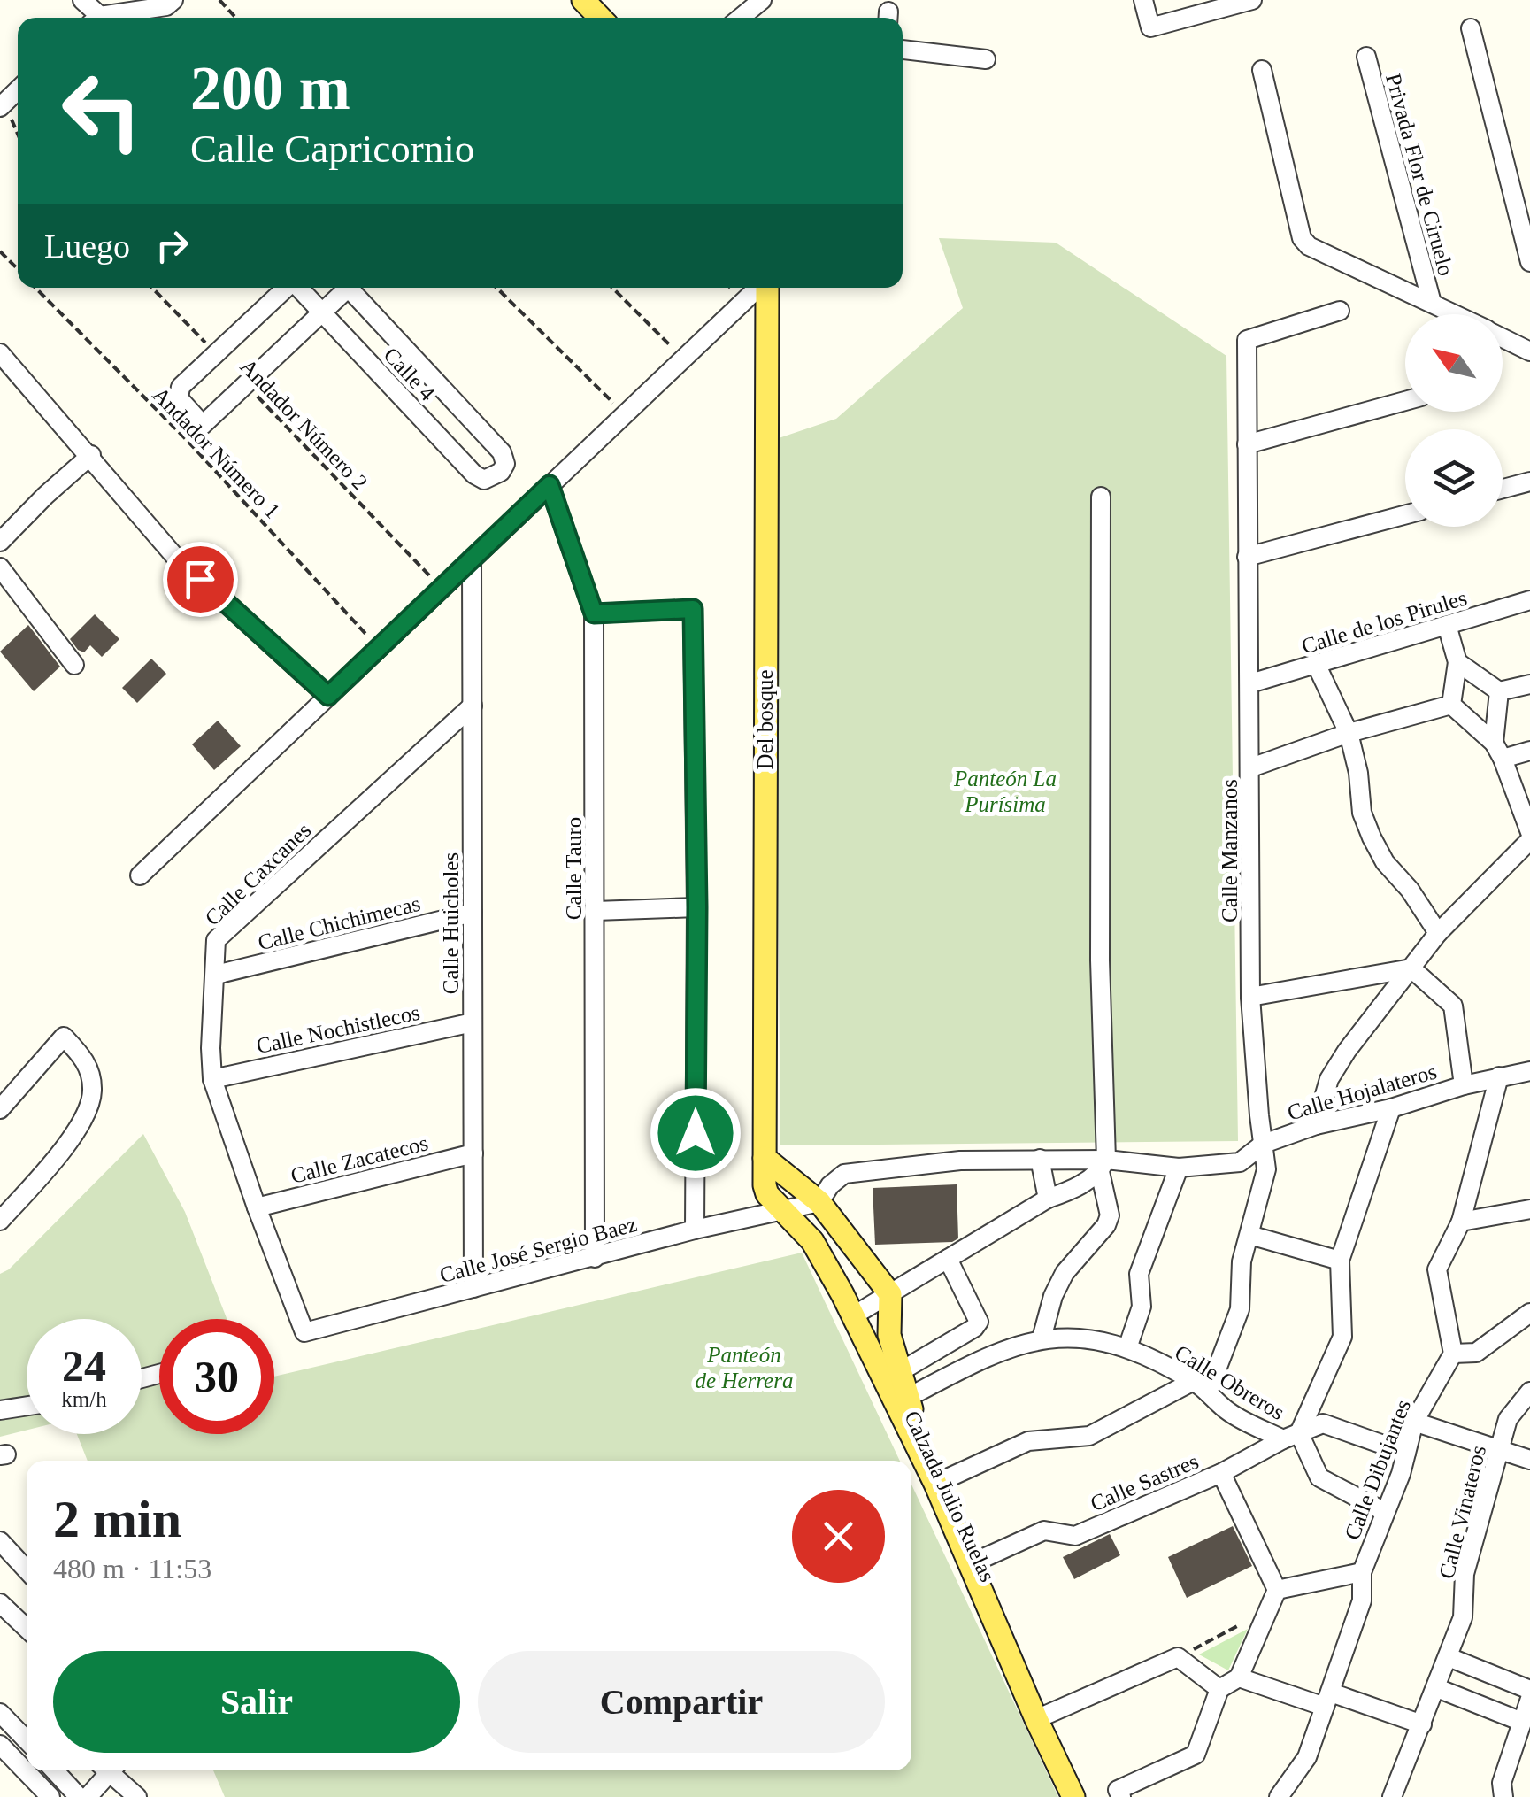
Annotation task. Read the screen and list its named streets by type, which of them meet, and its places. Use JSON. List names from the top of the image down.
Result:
{
  "streets": {
    "main road": ["Del bosque", "Calzada Julio Ruelas"],
    "street": [
      "Privada Flor de Ciruelo",
      "Calle 4",
      "Calle de los Pirules",
      "Calle Manzanos",
      "Calle Tauro",
      "Calle Caxcanes",
      "Calle Chichimecas",
      "Calle Huicholes",
      "Calle Nochistlecos",
      "Calle Hojalateros",
      "Calle Zacatecos",
      "Calle José Sergio Baez",
      "Calle Obreros",
      "Calle Dibujantes",
      "Calle Sastres",
      "Calle Vinateros"
    ],
    "path": ["Andador Número 2", "Andador Número 1"]
  },
  "crossings": [
    ["Calle de los Pirules", "Calle Manzanos"],
    ["Del bosque", "Calle Hojalateros"],
    ["Del bosque", "Calle José Sergio Baez"],
    ["Del bosque", "Calzada Julio Ruelas"],
    ["Calle Manzanos", "Calle Hojalateros"],
    ["Calle Manzanos", "Calle Obreros"],
    ["Calle Tauro", "Calle José Sergio Baez"],
    ["Calle Caxcanes", "Calle Chichimecas"],
    ["Calle Caxcanes", "Calle Huicholes"],
    ["Calle Caxcanes", "Calle Nochistlecos"],
    ["Calle Caxcanes", "Calle Zacatecos"],
    ["Calle Caxcanes", "Calle José Sergio Baez"],
    ["Calle Chichimecas", "Calle Huicholes"],
    ["Calle Huicholes", "Calle Nochistlecos"],
    ["Calle Huicholes", "Calle Zacatecos"],
    ["Calle Huicholes", "Calle José Sergio Baez"],
    ["Calle Hojalateros", "Calle José Sergio Baez"],
    ["Calle Hojalateros", "Calzada Julio Ruelas"],
    ["Calle José Sergio Baez", "Calzada Julio Ruelas"],
    ["Calle Obreros", "Calle Sastres"],
    ["Calle Obreros", "Calzada Julio Ruelas"],
    ["Calle Dibujantes", "Calle Sastres"],
    ["Calle Sastres", "Calzada Julio Ruelas"]
  ],
  "parks": ["Panteón La Purísima", "Panteón de Herrera"],
  "north": "top left",
  "page": {
    "turn": ["200 m", "Calle Capricornio"],
    "then": "Luego",
    "speed": "24 km/h",
    "limit": "30",
    "heading": ["2 min", "480 m · 11:53"],
    "buttons": ["Salir", "Compartir"]
  }
}
